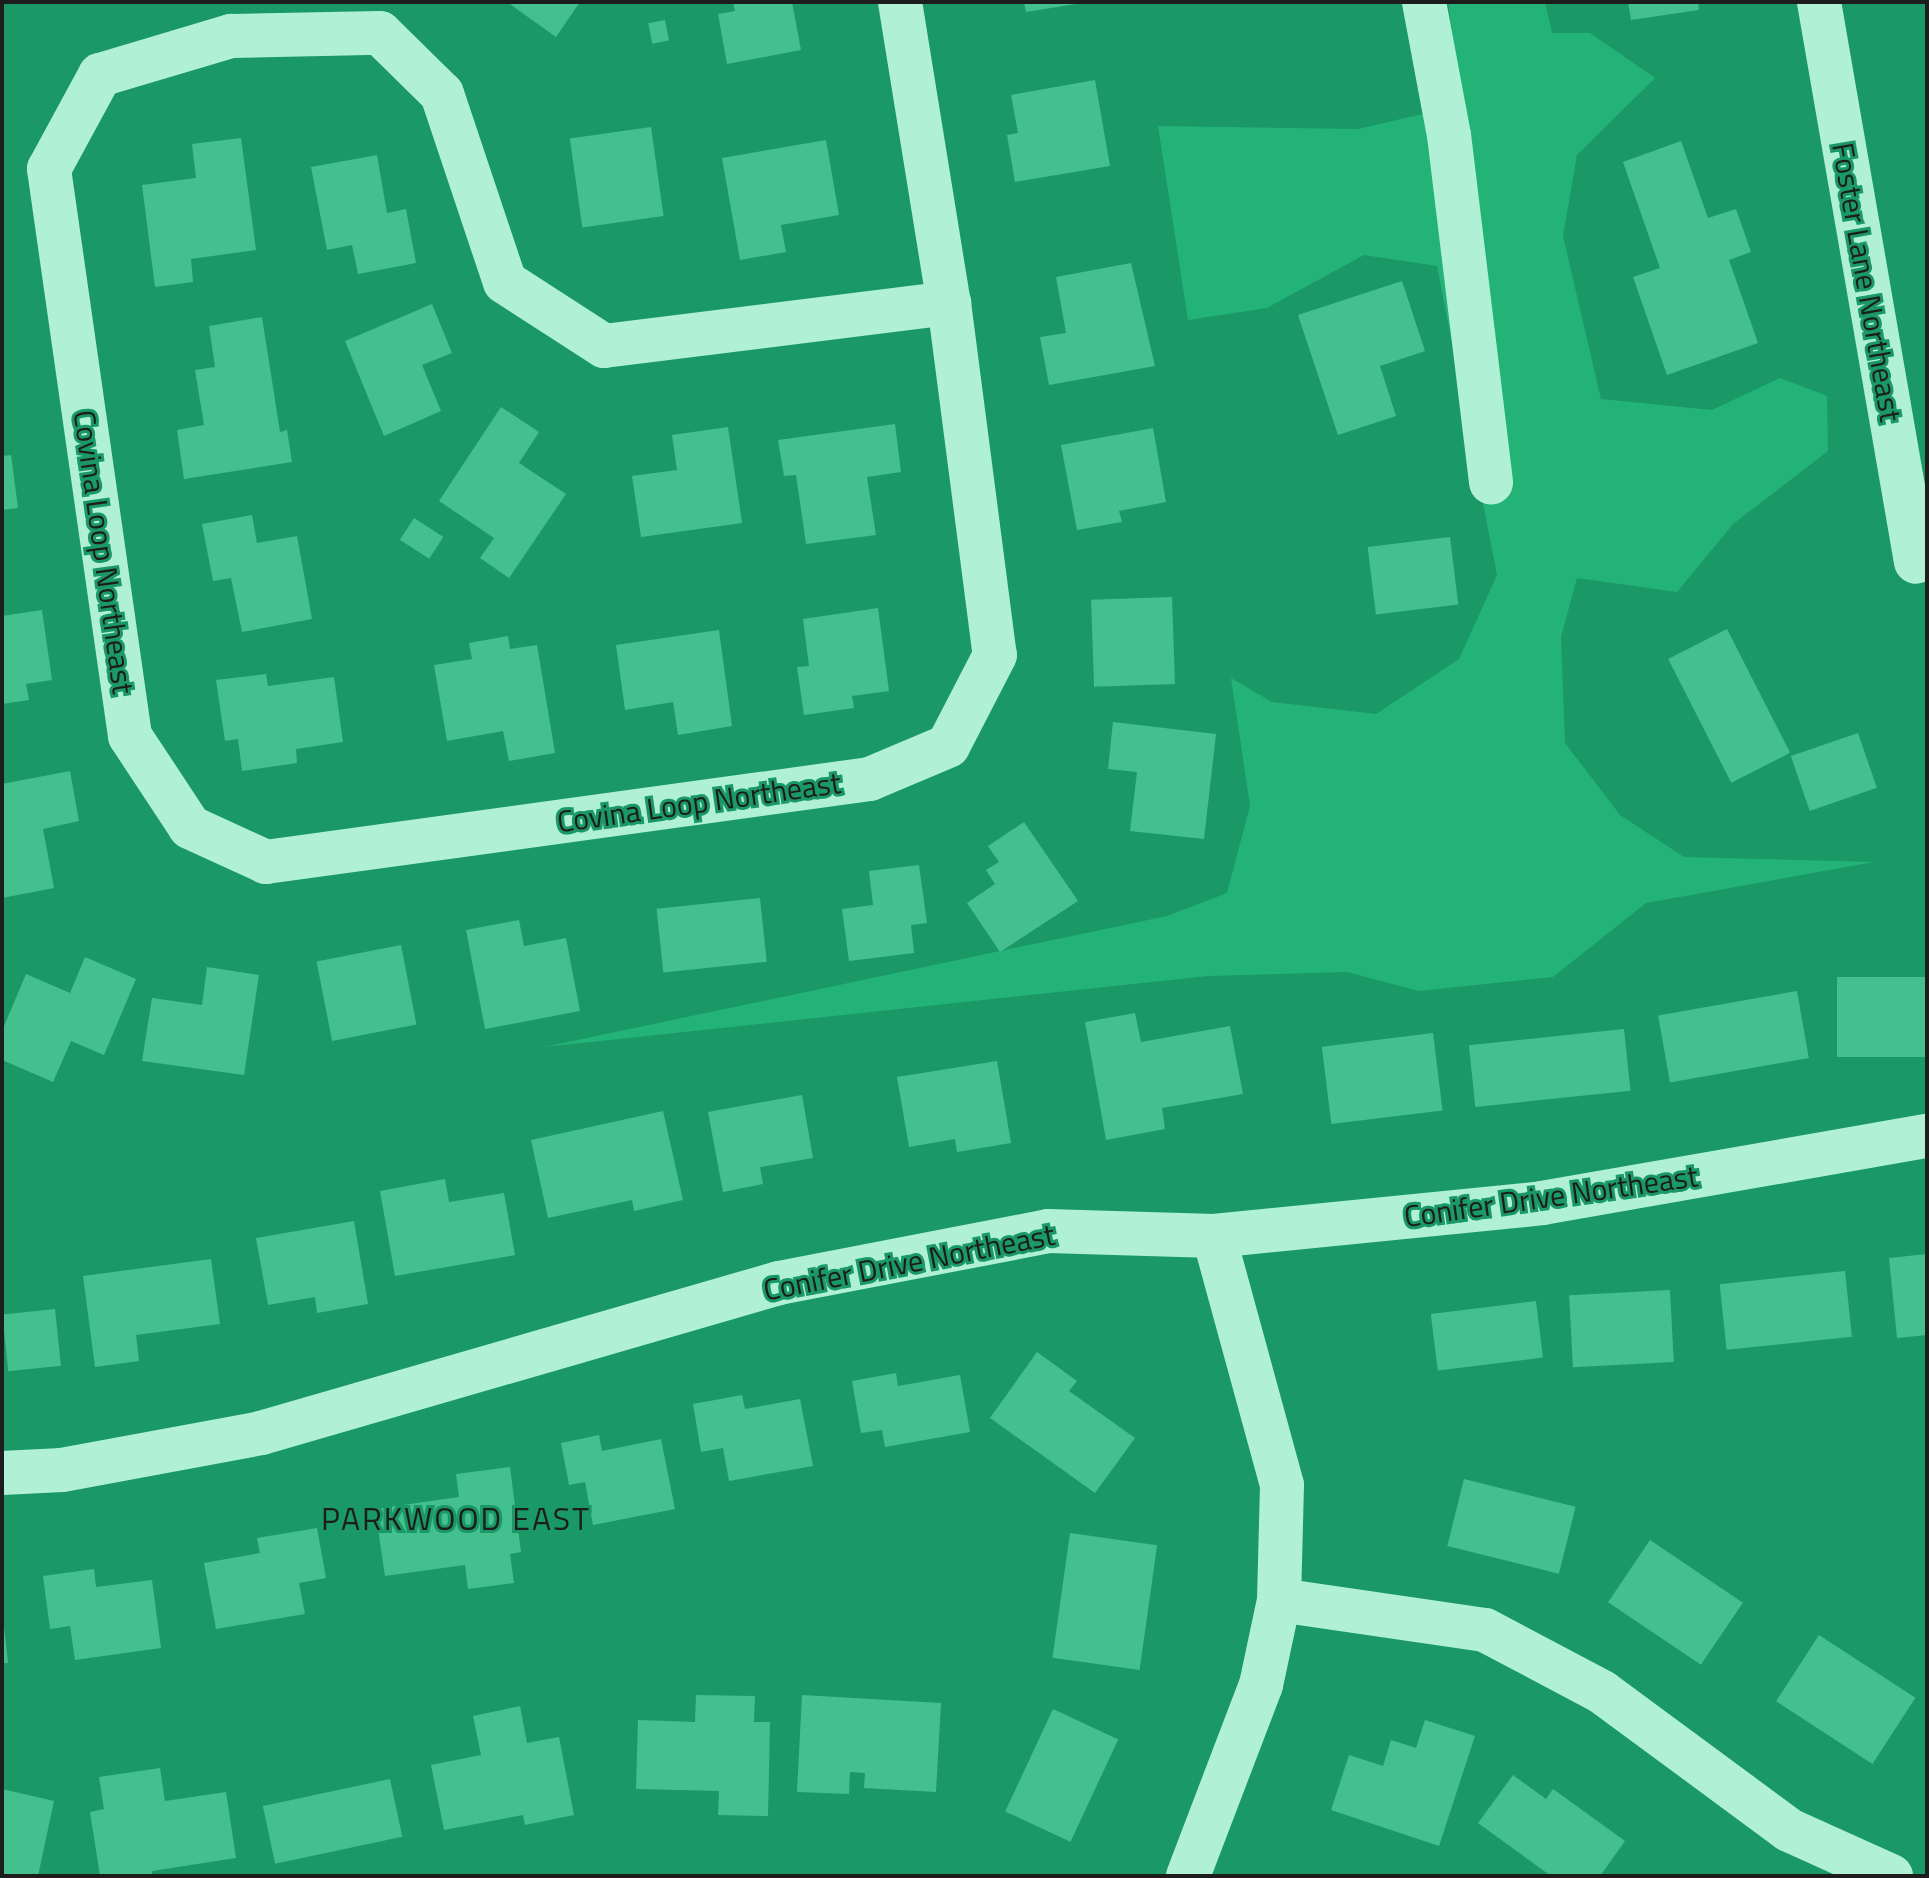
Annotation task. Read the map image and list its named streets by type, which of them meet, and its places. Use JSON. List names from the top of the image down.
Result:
{
  "streets": {
    "street": ["Foster Lane Northeast", "Covina Loop Northeast", "Conifer Drive Northeast"]
  },
  "districts": ["PARKWOOD EAST"]
}
